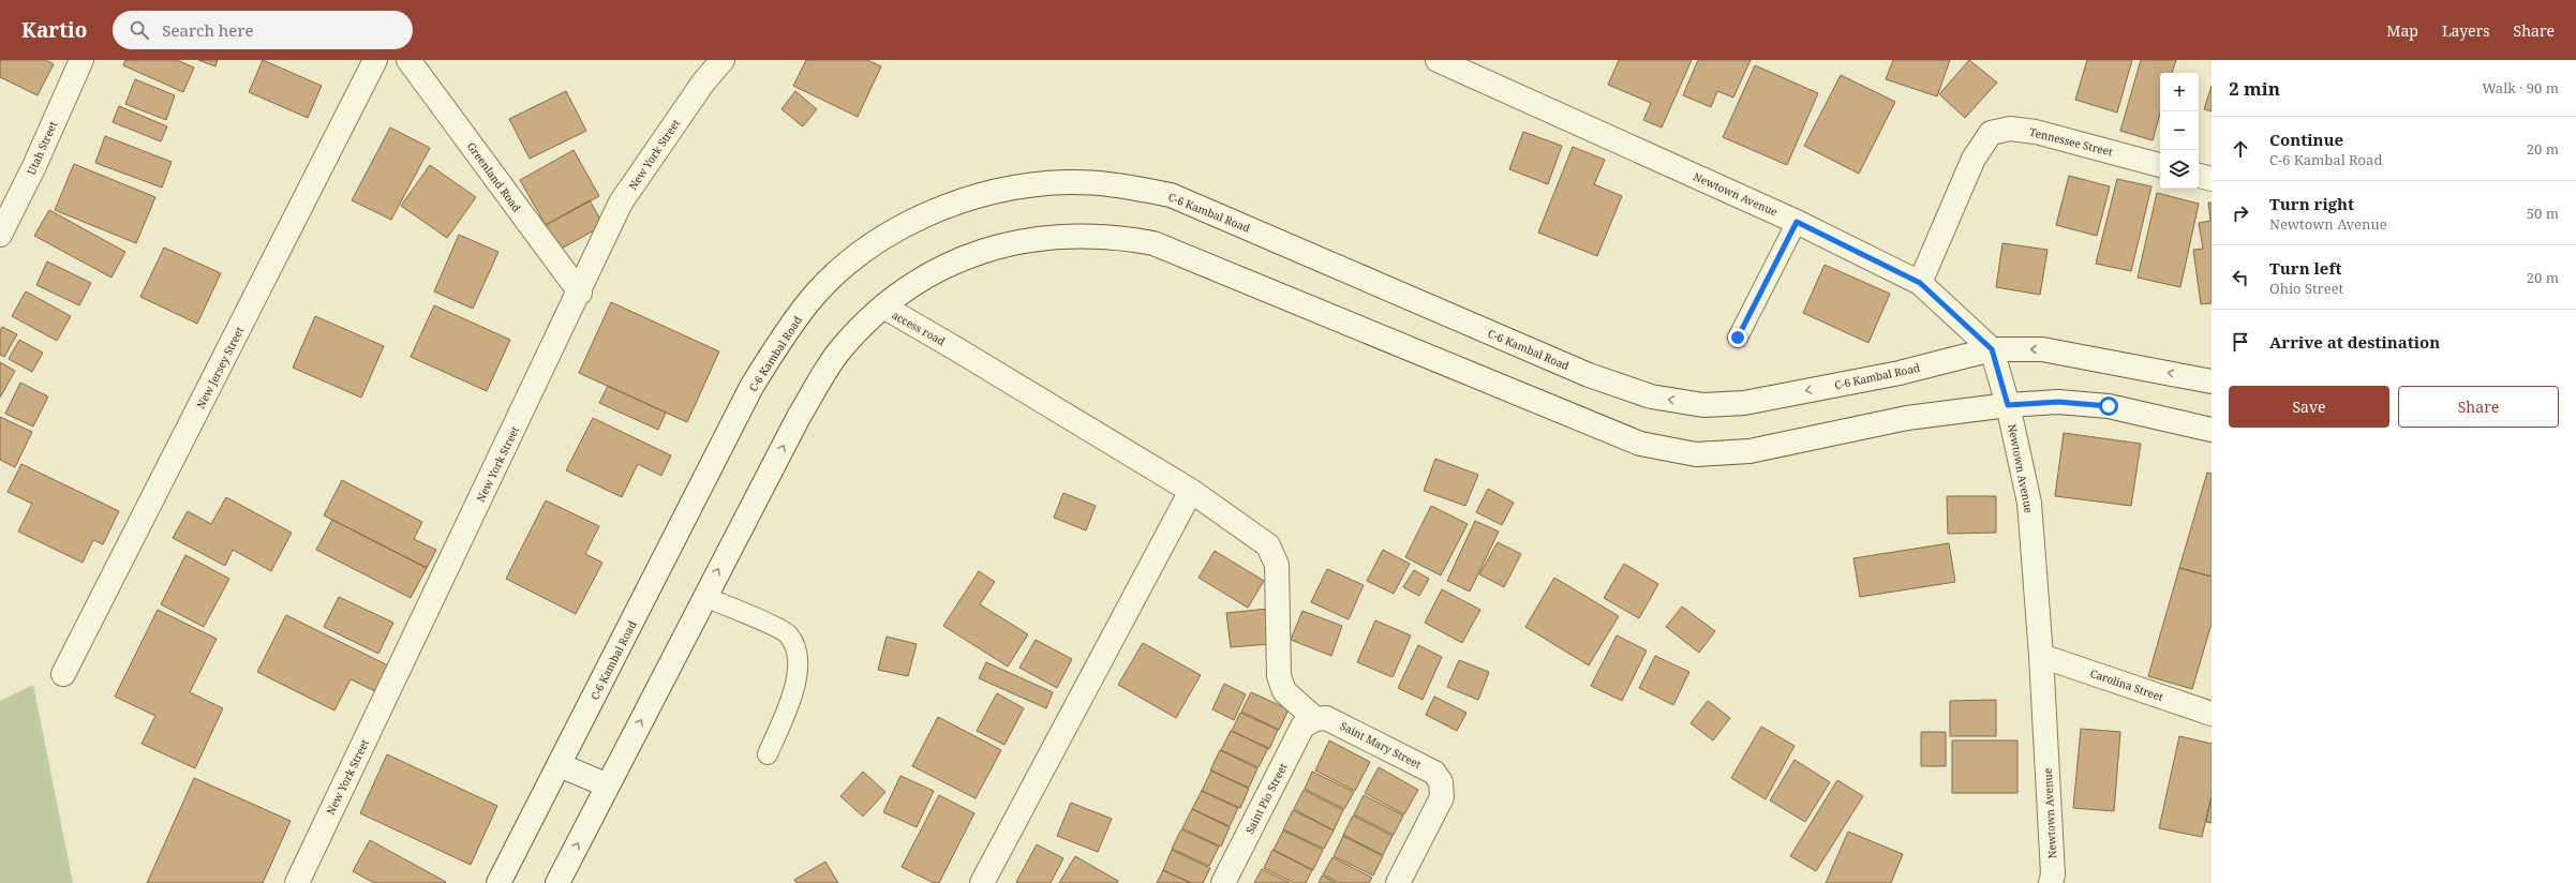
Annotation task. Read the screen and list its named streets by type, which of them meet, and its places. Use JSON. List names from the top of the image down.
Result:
{
  "streets": {
    "street": [
      "Tennessee Street",
      "Utah Street",
      "New York Street",
      "Greenland Road",
      "Newtown Avenue",
      "C-6 Kambal Road",
      "access road",
      "New Jersey Street",
      "Carolina Street",
      "Saint Mary Street",
      "Saint Pio Street"
    ]
  },
  "crossings": [
    ["Tennessee Street", "Newtown Avenue"],
    ["New York Street", "Greenland Road"],
    ["Newtown Avenue", "C-6 Kambal Road"],
    ["Newtown Avenue", "Carolina Street"],
    ["access road", "Saint Mary Street"],
    ["access road", "Saint Pio Street"],
    ["Saint Mary Street", "Saint Pio Street"]
  ],
  "page": {
    "header": "Kartio",
    "search": "Search here",
    "nav": ["Map", "Layers", "Share"],
    "heading": ["2 min", "Walk · 90 m"],
    "map_buttons": ["+", "−"],
    "list": [
      ["Continue", "C-6 Kambal Road", "20 m"],
      ["Turn right", "Newtown Avenue", "50 m"],
      ["Turn left", "Ohio Street", "20 m"],
      "Arrive at destination"
    ],
    "buttons": ["Save", "Share"]
  }
}
